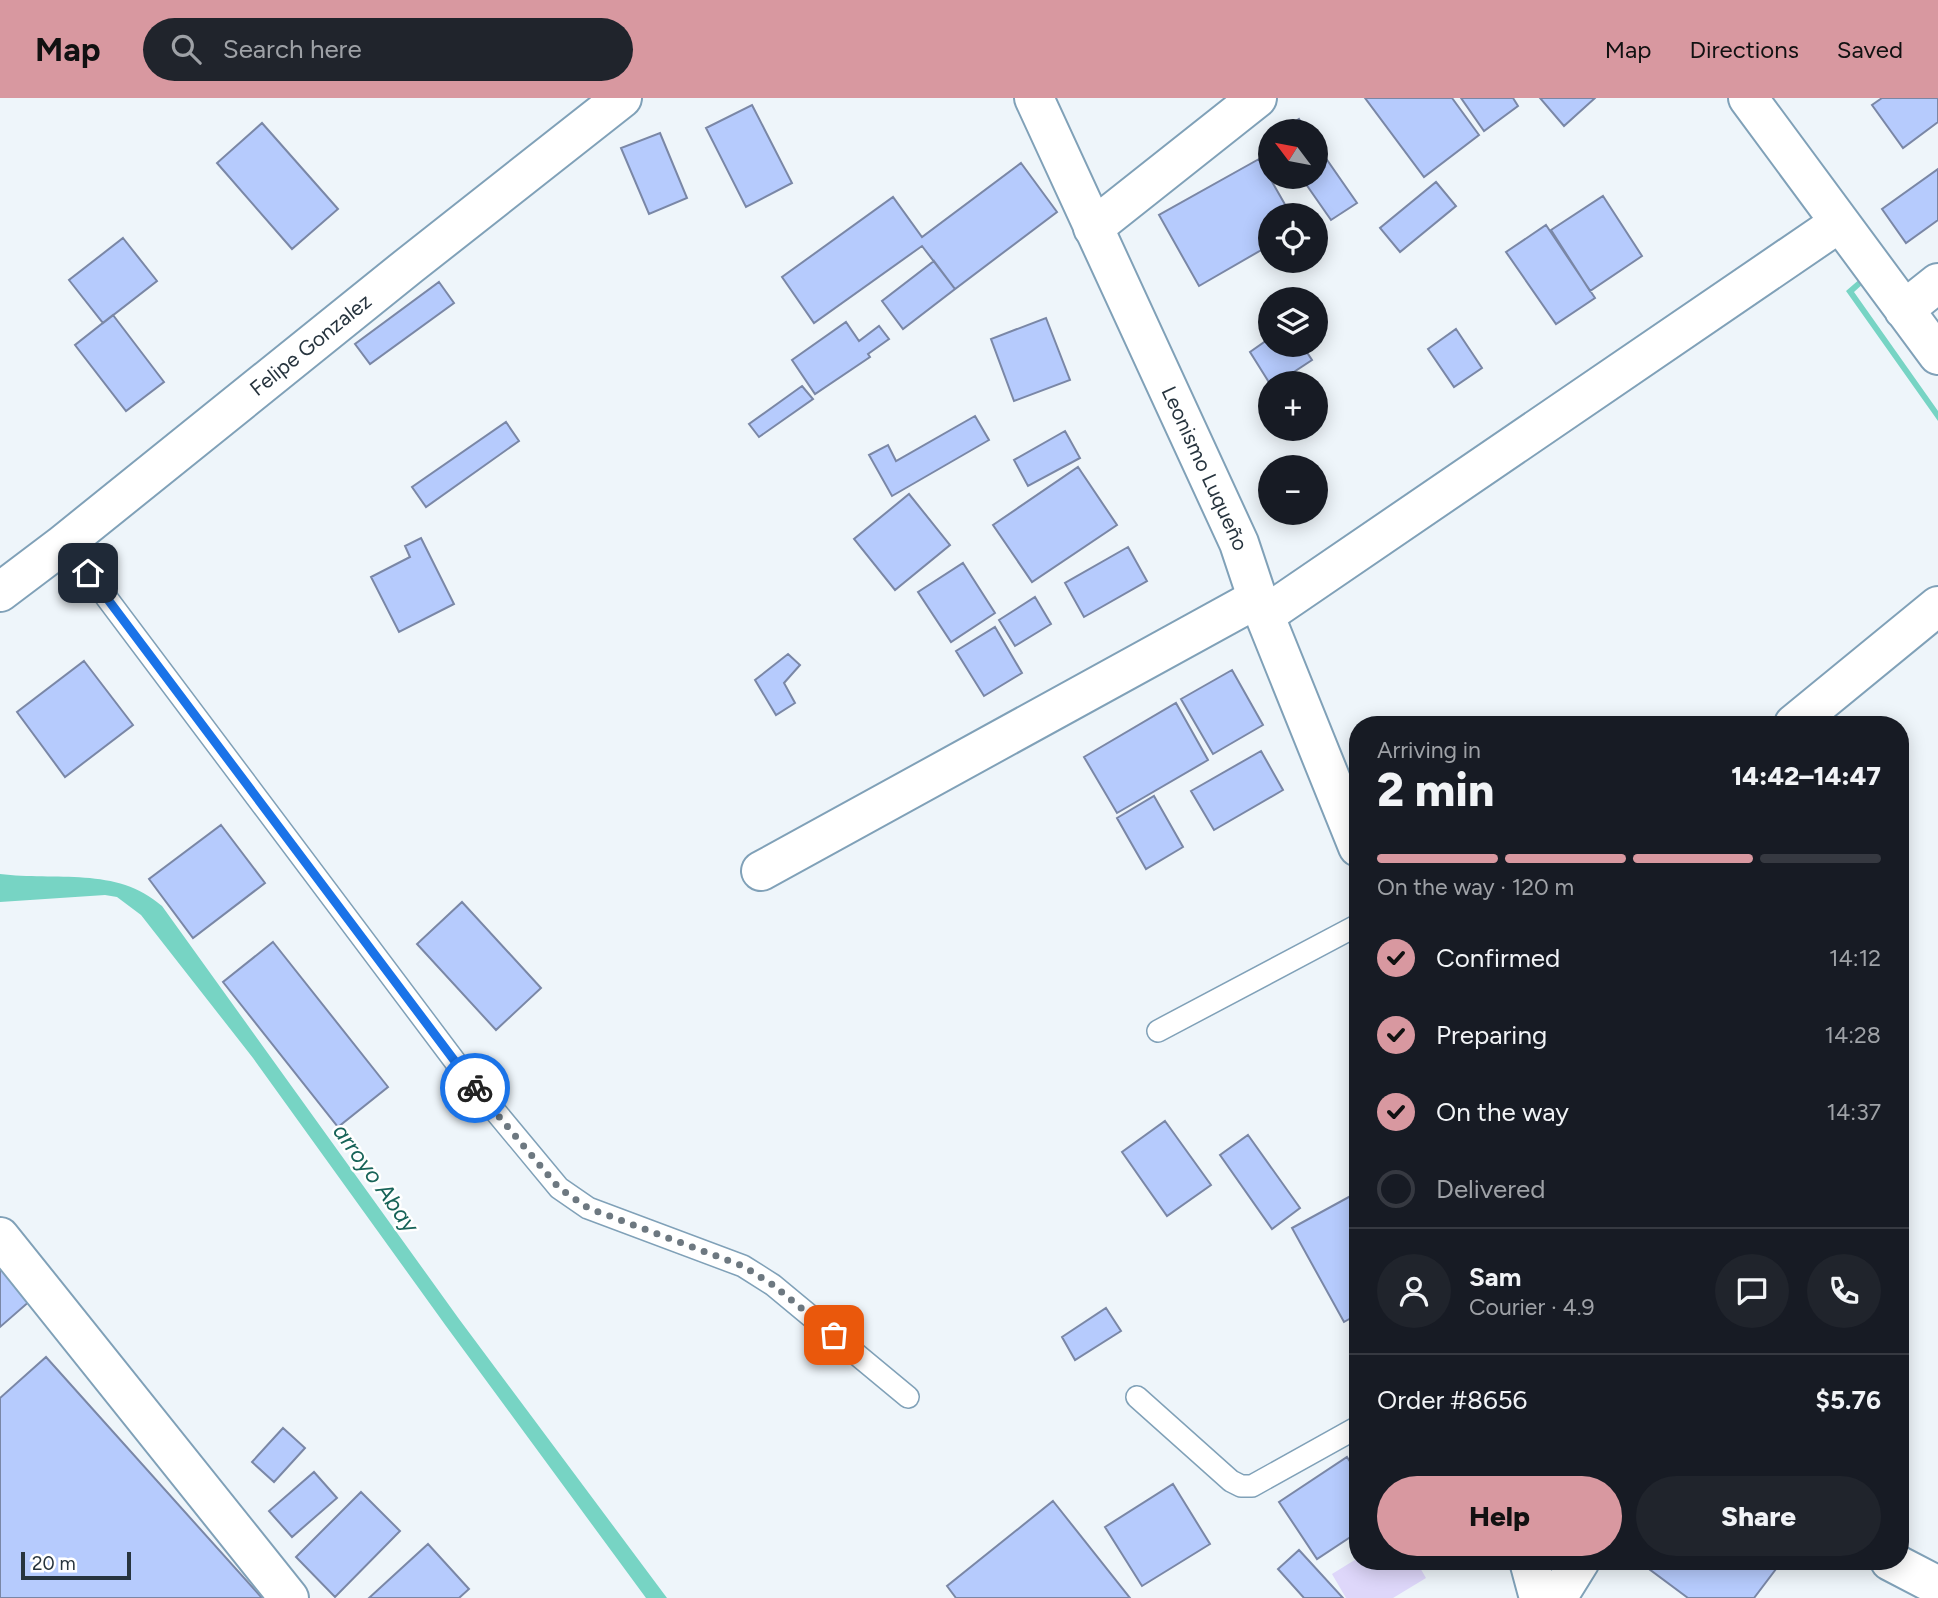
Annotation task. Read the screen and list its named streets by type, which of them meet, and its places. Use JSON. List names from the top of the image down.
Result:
{
  "streets": {
    "street": ["Felipe Gonzalez", "Leonismo Luqueño"]
  },
  "water": ["arroyo Abay"],
  "scale_bar": "20 m",
  "north": "top left",
  "page": {
    "header": "Map",
    "search": "Search here",
    "nav": ["Map", "Directions", "Saved"],
    "map_buttons": ["+", "−"],
    "heading": ["2 min", "Arriving in", "14:42–14:47"],
    "panel": [
      "Sam",
      "Courier · 4.9",
      "Order #8656",
      "$5.76"
    ],
    "bar": "On the way · 120 m",
    "list": [
      ["Confirmed", "14:12"],
      ["Preparing", "14:28"],
      ["On the way", "14:37"],
      "Delivered"
    ],
    "buttons": ["Help", "Share"],
    "scale": "20 m"
  }
}
